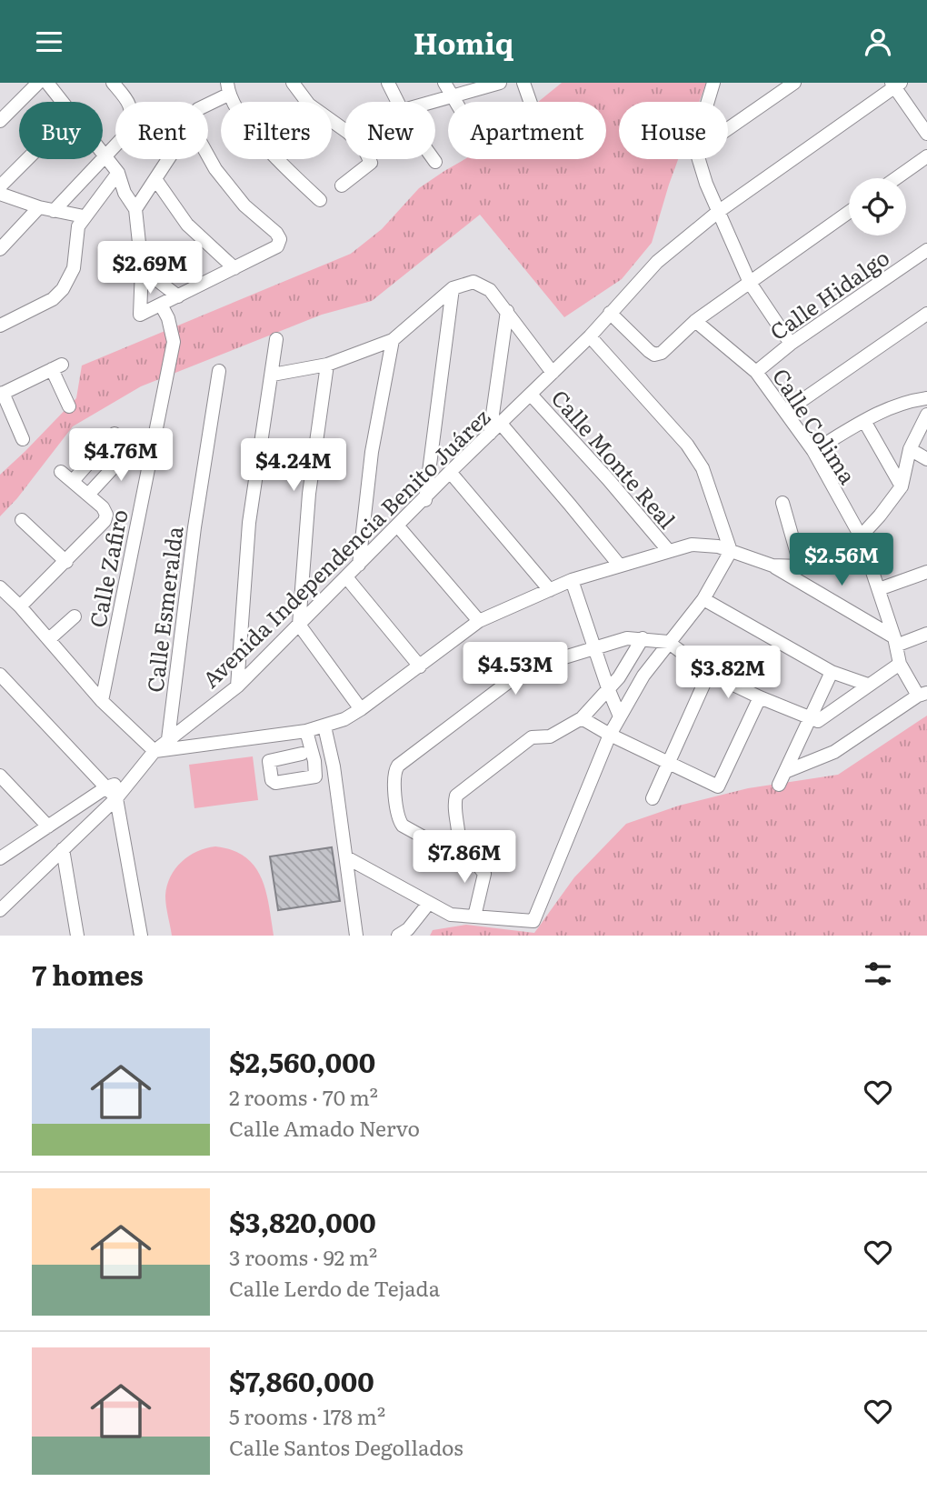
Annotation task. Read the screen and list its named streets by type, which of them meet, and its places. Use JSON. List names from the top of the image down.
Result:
{
  "streets": {
    "street": [
      "Calle Hidalgo",
      "Calle Colima",
      "Calle Monte Real",
      "Avenida Independencia Benito Juárez",
      "Calle Zafiro",
      "Calle Esmeralda"
    ]
  },
  "crossings": [
    ["Calle Hidalgo", "Calle Colima"],
    ["Calle Monte Real", "Avenida Independencia Benito Juárez"],
    ["Avenida Independencia Benito Juárez", "Calle Esmeralda"]
  ],
  "page": {
    "header": "Homiq",
    "chip": [
      "Buy",
      "Rent",
      "Filters",
      "New",
      "Apartment",
      "House"
    ],
    "price": [
      "$2.69M",
      "$4.76M",
      "$4.24M",
      "$2.56M",
      "$4.53M",
      "$3.82M",
      "$7.86M"
    ],
    "heading": "7 homes",
    "list": [
      {
        "name": "$2,560,000",
        "note": "2 rooms · 70 m² · Calle Amado Nervo"
      },
      {
        "name": "$3,820,000",
        "note": "3 rooms · 92 m² · Calle Lerdo de Tejada"
      },
      {
        "name": "$7,860,000",
        "note": "5 rooms · 178 m² · Calle Santos Degollados"
      }
    ]
  }
}
